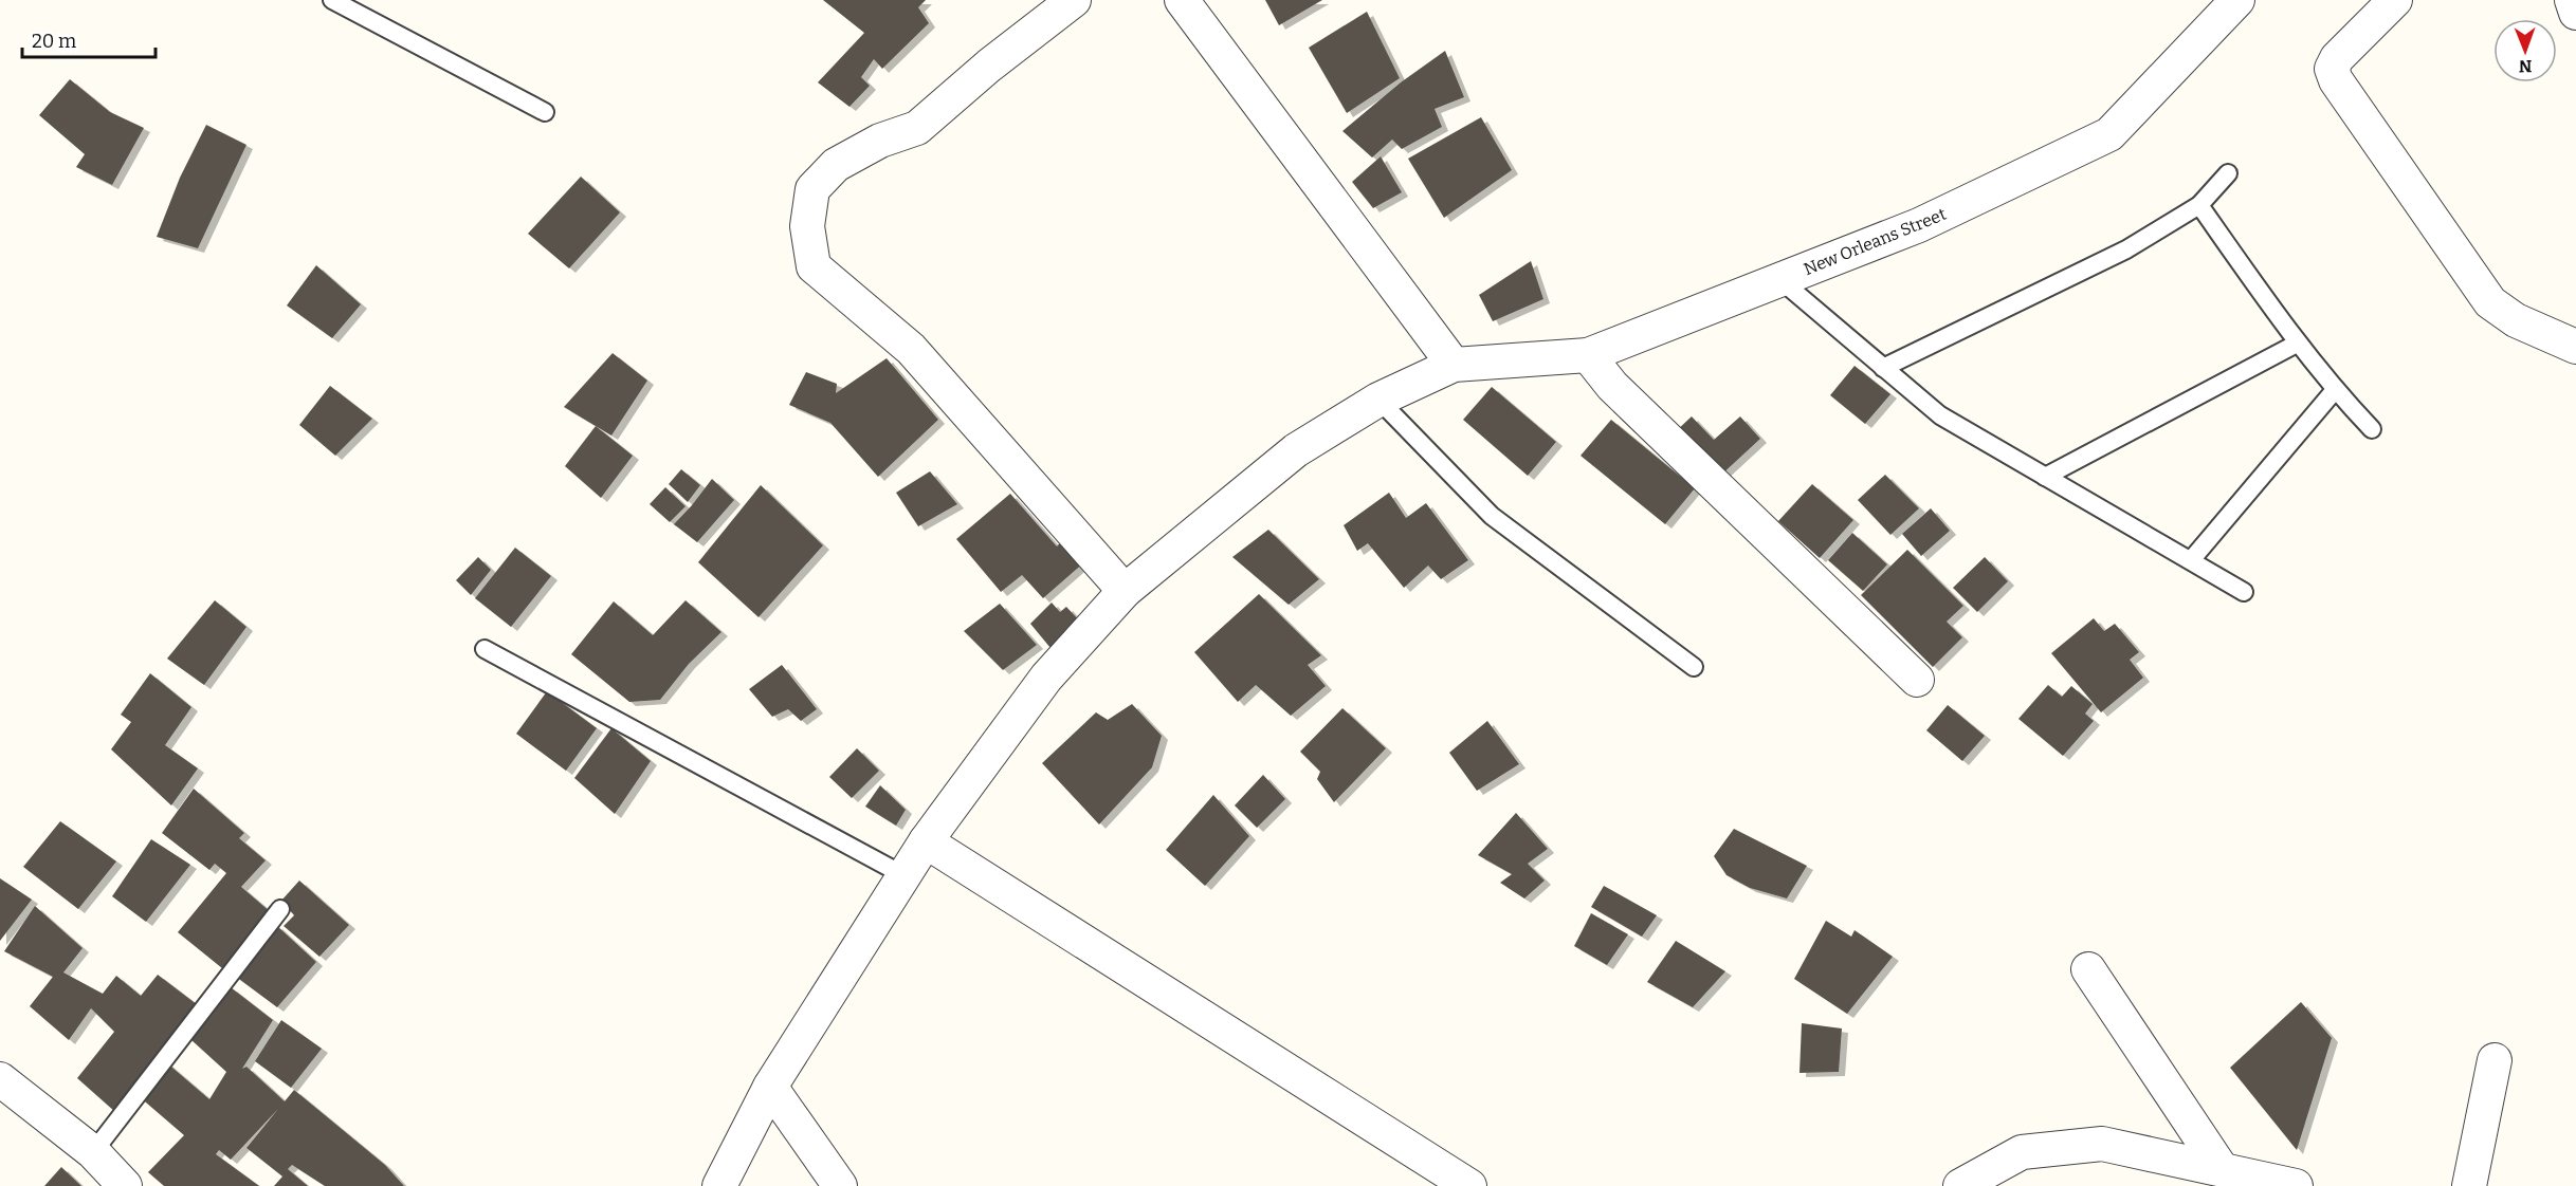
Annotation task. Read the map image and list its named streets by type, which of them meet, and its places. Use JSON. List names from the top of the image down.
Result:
{
  "streets": {
    "street": ["New Orleans Street"]
  },
  "scale_bar": "20 m",
  "north": "bottom"
}
